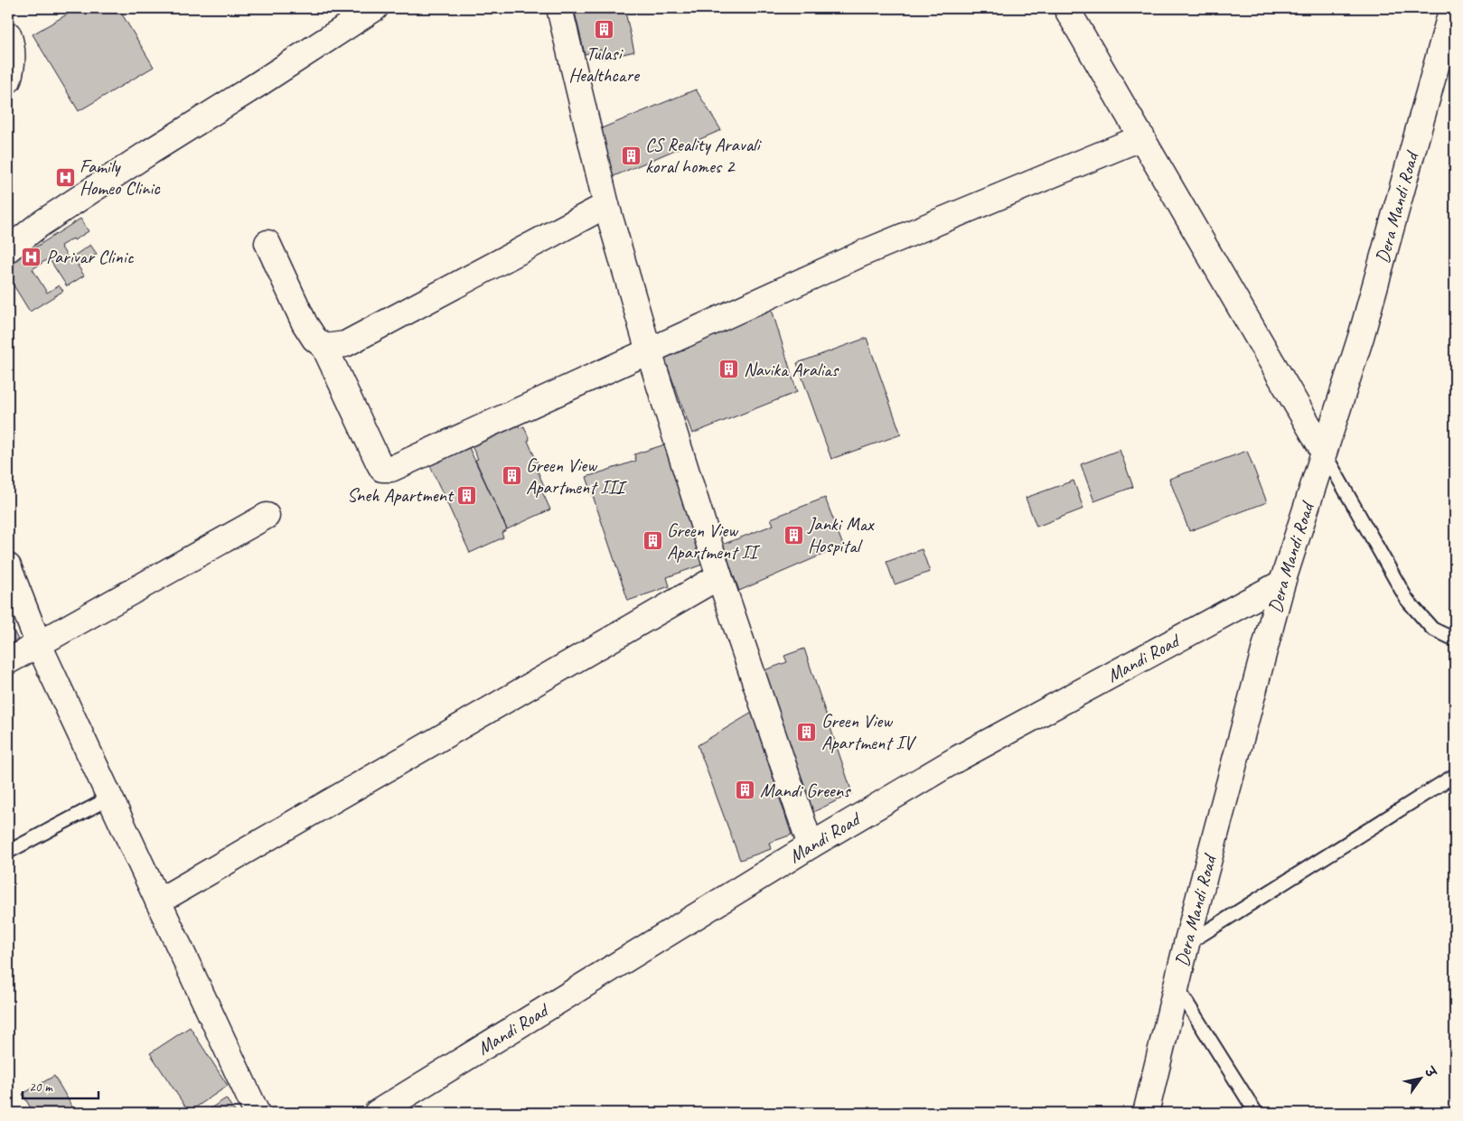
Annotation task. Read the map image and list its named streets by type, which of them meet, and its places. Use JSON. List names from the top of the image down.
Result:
{
  "streets": {
    "street": ["Dera Mandi Road", "Mandi Road"]
  },
  "crossings": [
    ["Dera Mandi Road", "Mandi Road"]
  ],
  "places": {
    "building": [
      "Tulasi Healthcare",
      "CS Reality Aravali koral homes 2",
      "Navika Aralias",
      "Green View Apartment III",
      "Sneh Apartment",
      "Janki Max Hospital",
      "Green View Apartment II",
      "Green View Apartment IV",
      "Mandi Greens"
    ],
    "hospital": ["Family Homeo Clinic", "Parivar Clinic"]
  },
  "scale_bar": "20 m",
  "north": "top right"
}
